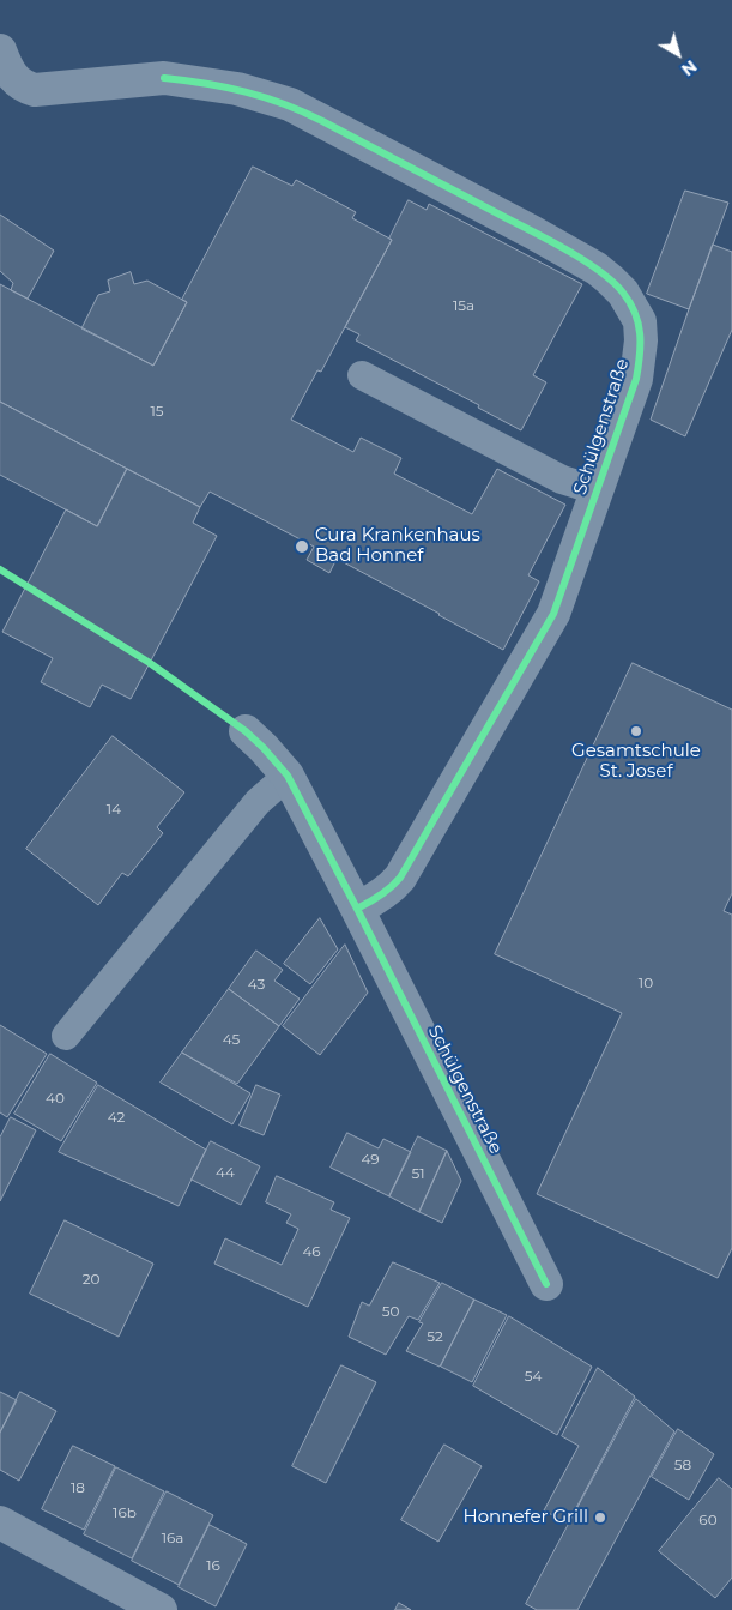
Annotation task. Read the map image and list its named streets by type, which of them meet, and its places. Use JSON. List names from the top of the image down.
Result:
{
  "streets": {
    "street": ["Schülgenstraße"]
  },
  "places": ["Cura Krankenhaus Bad Honnef", "Gesamtschule St. Josef", "Honnefer Grill"],
  "house_numbers": [
    "15a",
    "15",
    "14",
    "10",
    "43",
    "45",
    "40",
    "42",
    "49",
    "44",
    "51",
    "46",
    "20",
    "50",
    "52",
    "54",
    "58",
    "18",
    "16b",
    "60",
    "16a",
    "16"
  ],
  "north": "bottom right"
}
